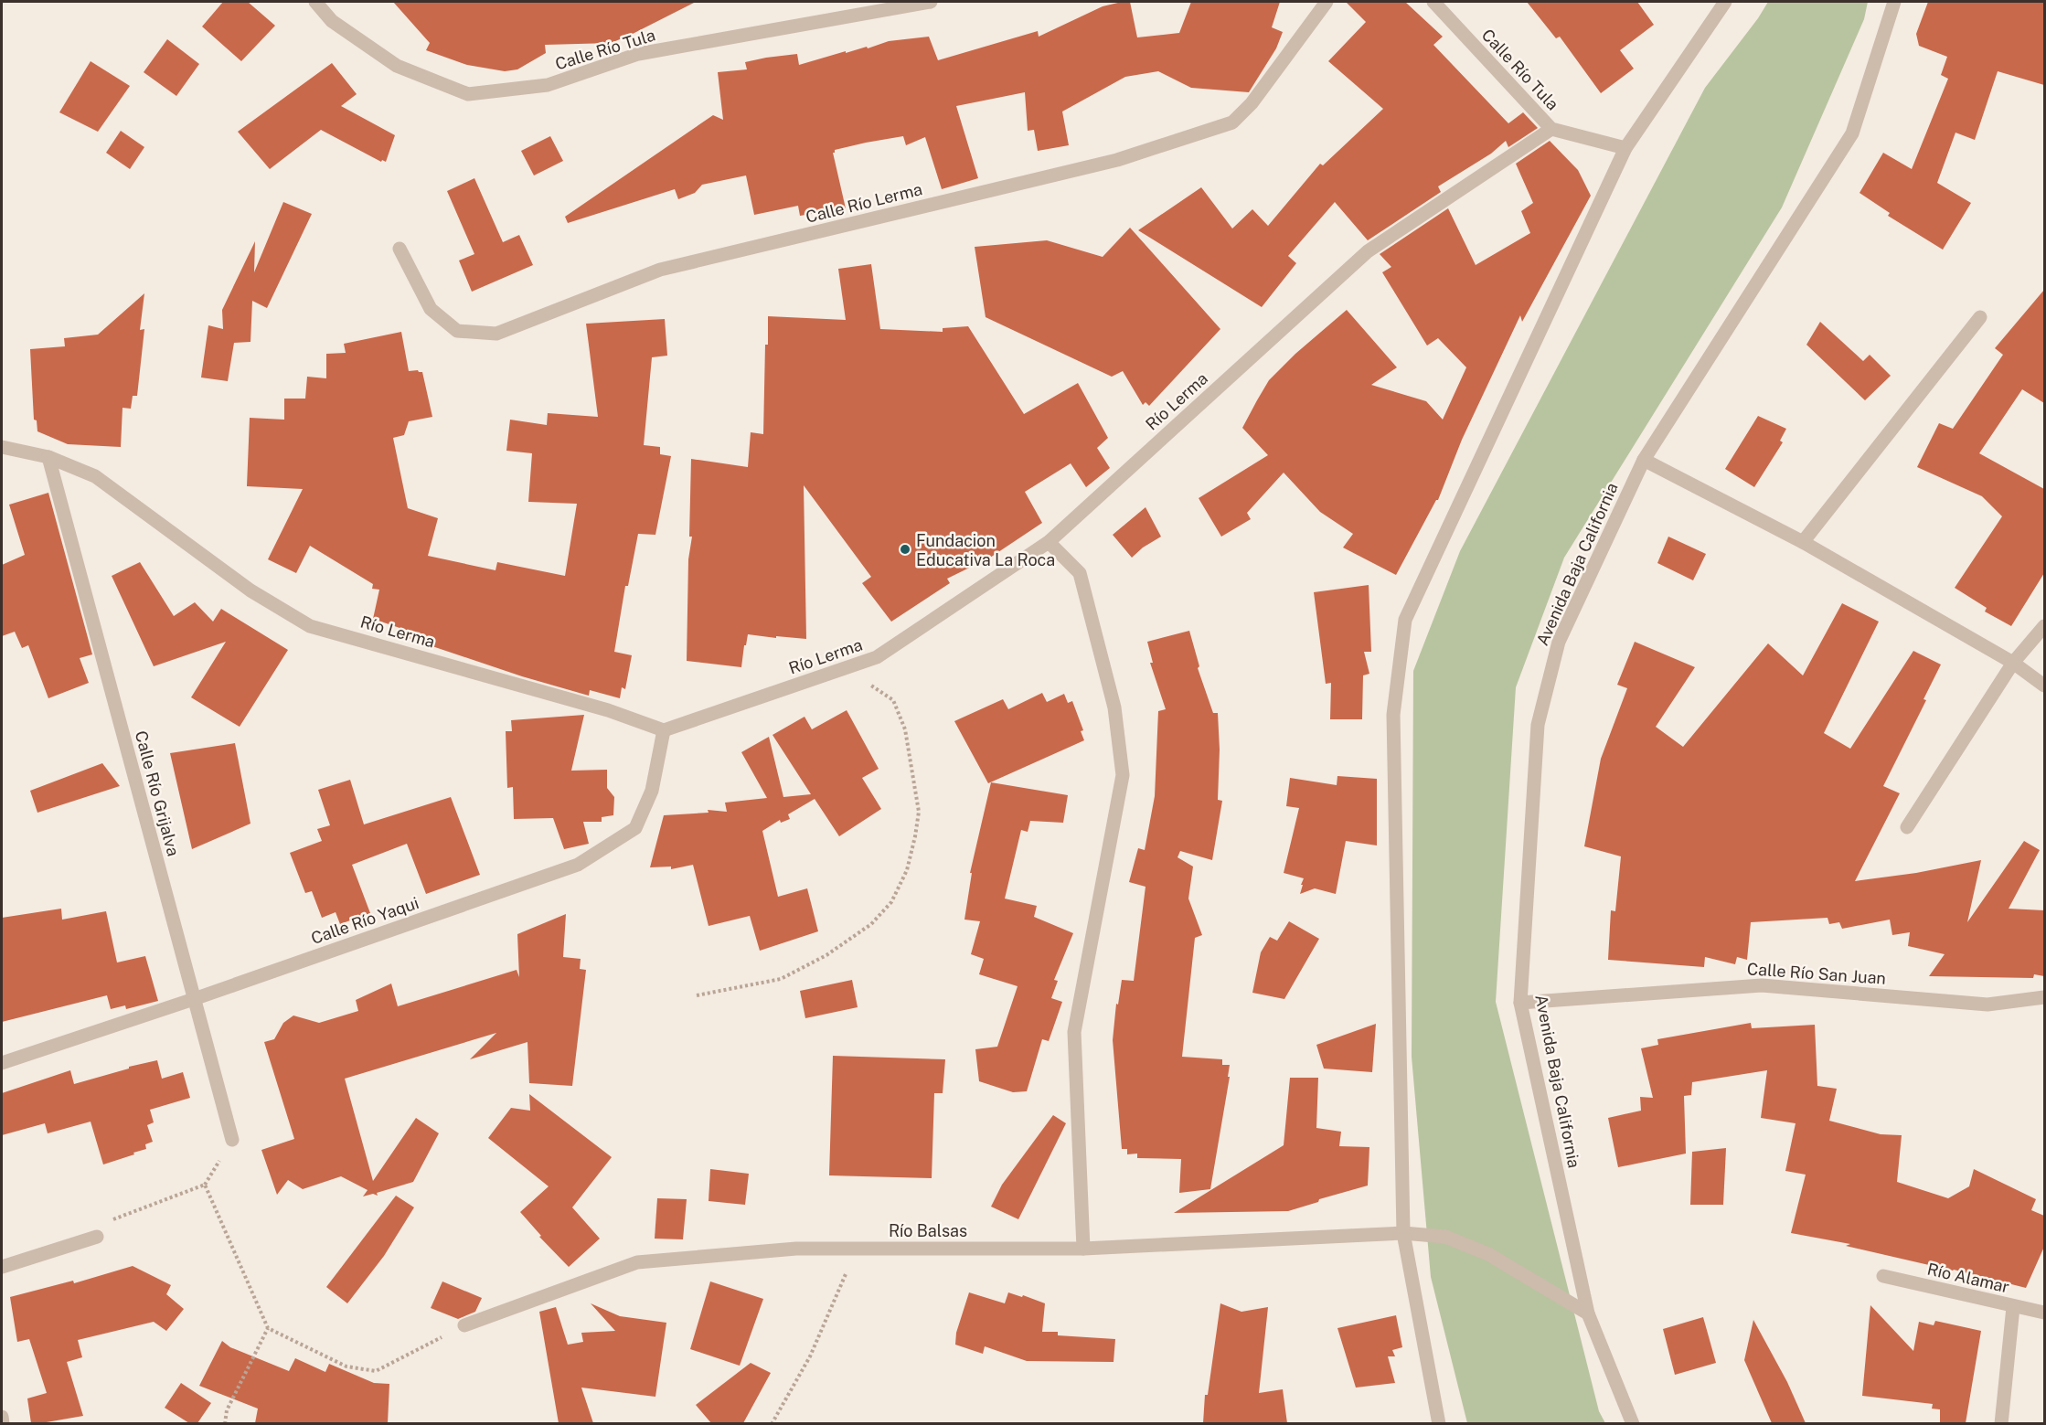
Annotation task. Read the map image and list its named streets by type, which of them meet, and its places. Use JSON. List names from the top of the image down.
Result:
{
  "streets": {
    "street": [
      "Calle Río Tula",
      "Calle Río Lerma",
      "Río Lerma",
      "Avenida Baja California",
      "Calle Río Grijalva",
      "Calle Río Yaqui",
      "Calle Río San Juan",
      "Río Balsas",
      "Río Alamar"
    ]
  },
  "crossings": [
    ["Calle Río Tula", "Río Lerma"],
    ["Río Lerma", "Calle Río Grijalva"],
    ["Río Lerma", "Calle Río Yaqui"],
    ["Avenida Baja California", "Calle Río San Juan"],
    ["Avenida Baja California", "Río Balsas"],
    ["Calle Río Grijalva", "Calle Río Yaqui"]
  ],
  "places": ["Fundacion Educativa La Roca"]
}
